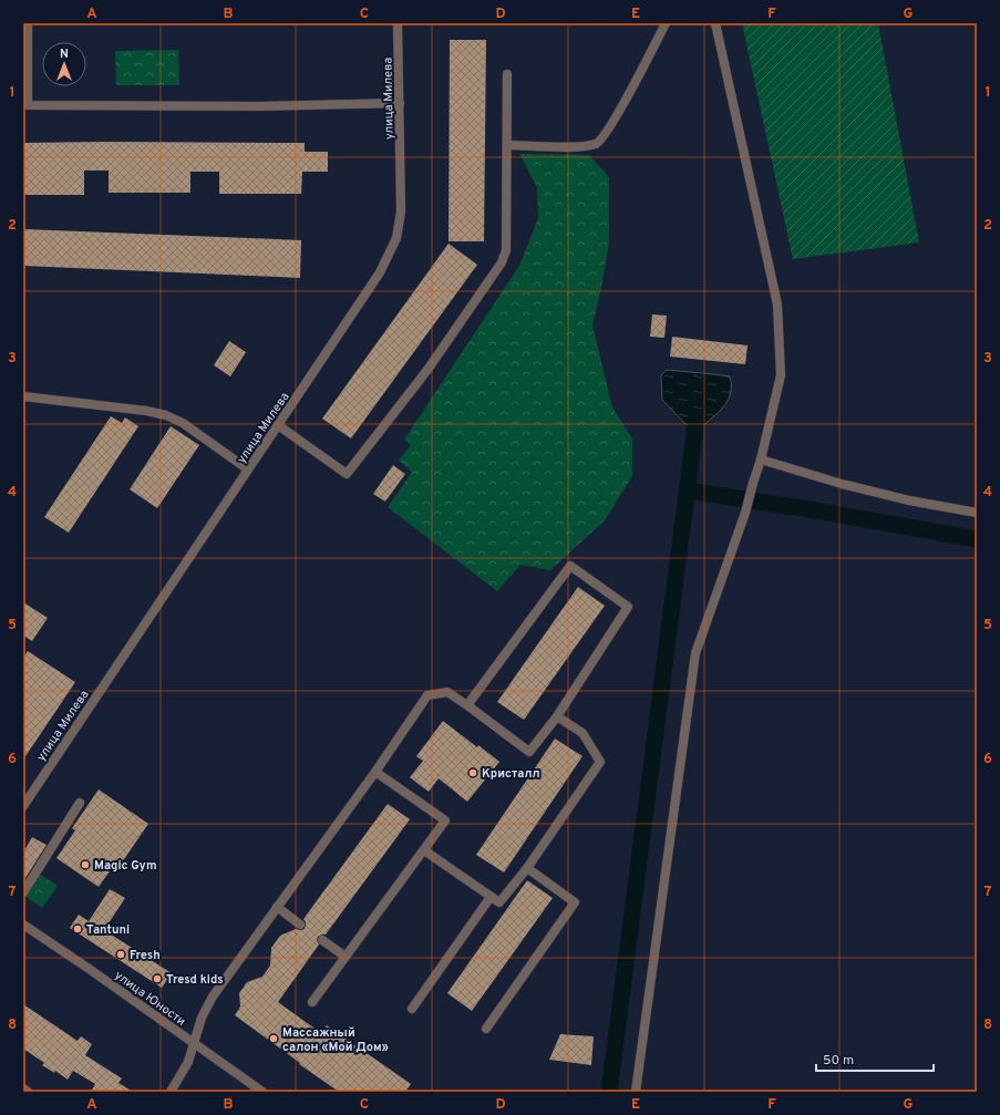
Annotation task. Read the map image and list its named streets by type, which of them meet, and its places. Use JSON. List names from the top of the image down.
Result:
{
  "streets": {
    "street": ["улица Милева", "улица Юности"]
  },
  "places": [
    "Кристалл",
    "Magic Gym",
    "Tantuni",
    "Fresh",
    "Tresd kids",
    "Массажный салон «Мой Дом»"
  ],
  "scale_bar": "50 m",
  "north": "top",
  "grid": {
    "columns": [
      "A",
      "B",
      "C",
      "D",
      "E",
      "F",
      "G"
    ],
    "rows": [
      "1",
      "2",
      "3",
      "4",
      "5",
      "6",
      "7",
      "8"
    ]
  }
}
